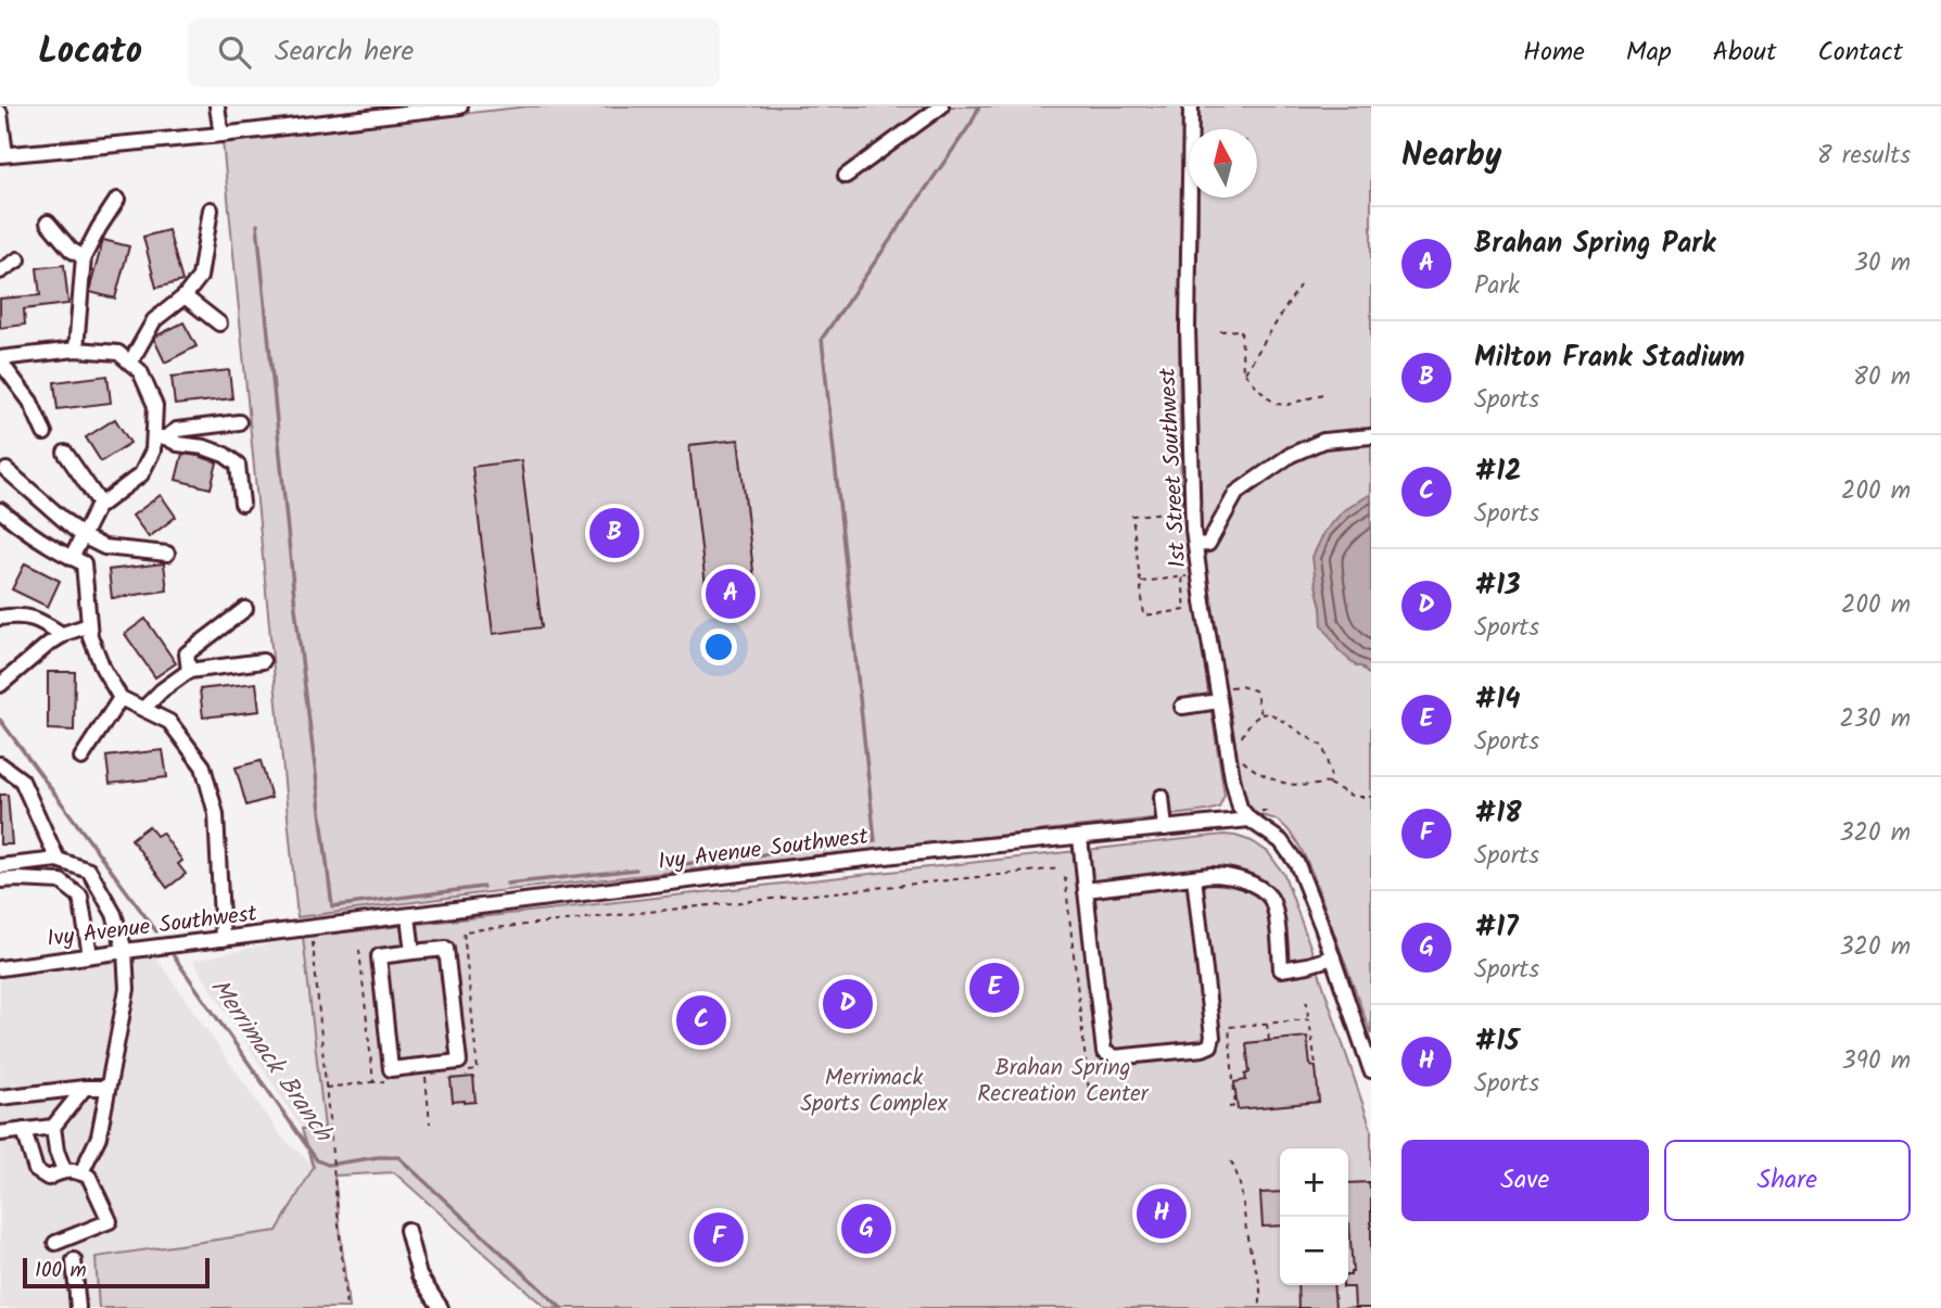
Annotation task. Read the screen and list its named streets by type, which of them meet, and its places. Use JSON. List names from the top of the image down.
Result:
{
  "streets": {
    "street": ["1st Street Southwest", "Ivy Avenue Southwest"]
  },
  "crossings": [
    ["1st Street Southwest", "Ivy Avenue Southwest"]
  ],
  "water": ["Merrimack Branch"],
  "parks": ["Brahan Spring Recreation Center", "Merrimack Sports Complex"],
  "scale_bar": "100 m",
  "north": "top",
  "page": {
    "header": "Locato",
    "search": "Search here",
    "nav": [
      "Home",
      "Map",
      "About",
      "Contact"
    ],
    "heading": ["Nearby", "8 results"],
    "list": [
      {
        "mark": "A",
        "name": "Brahan Spring Park",
        "note": "Park",
        "value": "30 m"
      },
      {
        "mark": "B",
        "name": "Milton Frank Stadium",
        "note": "Sports",
        "value": "80 m"
      },
      {
        "mark": "C",
        "name": "#12",
        "note": "Sports",
        "value": "200 m"
      },
      {
        "mark": "D",
        "name": "#13",
        "note": "Sports",
        "value": "200 m"
      },
      {
        "mark": "E",
        "name": "#14",
        "note": "Sports",
        "value": "230 m"
      },
      {
        "mark": "F",
        "name": "#18",
        "note": "Sports",
        "value": "320 m"
      },
      {
        "mark": "G",
        "name": "#17",
        "note": "Sports",
        "value": "320 m"
      },
      {
        "mark": "H",
        "name": "#15",
        "note": "Sports",
        "value": "390 m"
      }
    ],
    "pins": [
      "B",
      "A",
      "E",
      "D",
      "C",
      "H",
      "G",
      "F"
    ],
    "buttons": ["Save", "Share"],
    "map_buttons": ["+", "−"],
    "scale": "100 m"
  }
}
